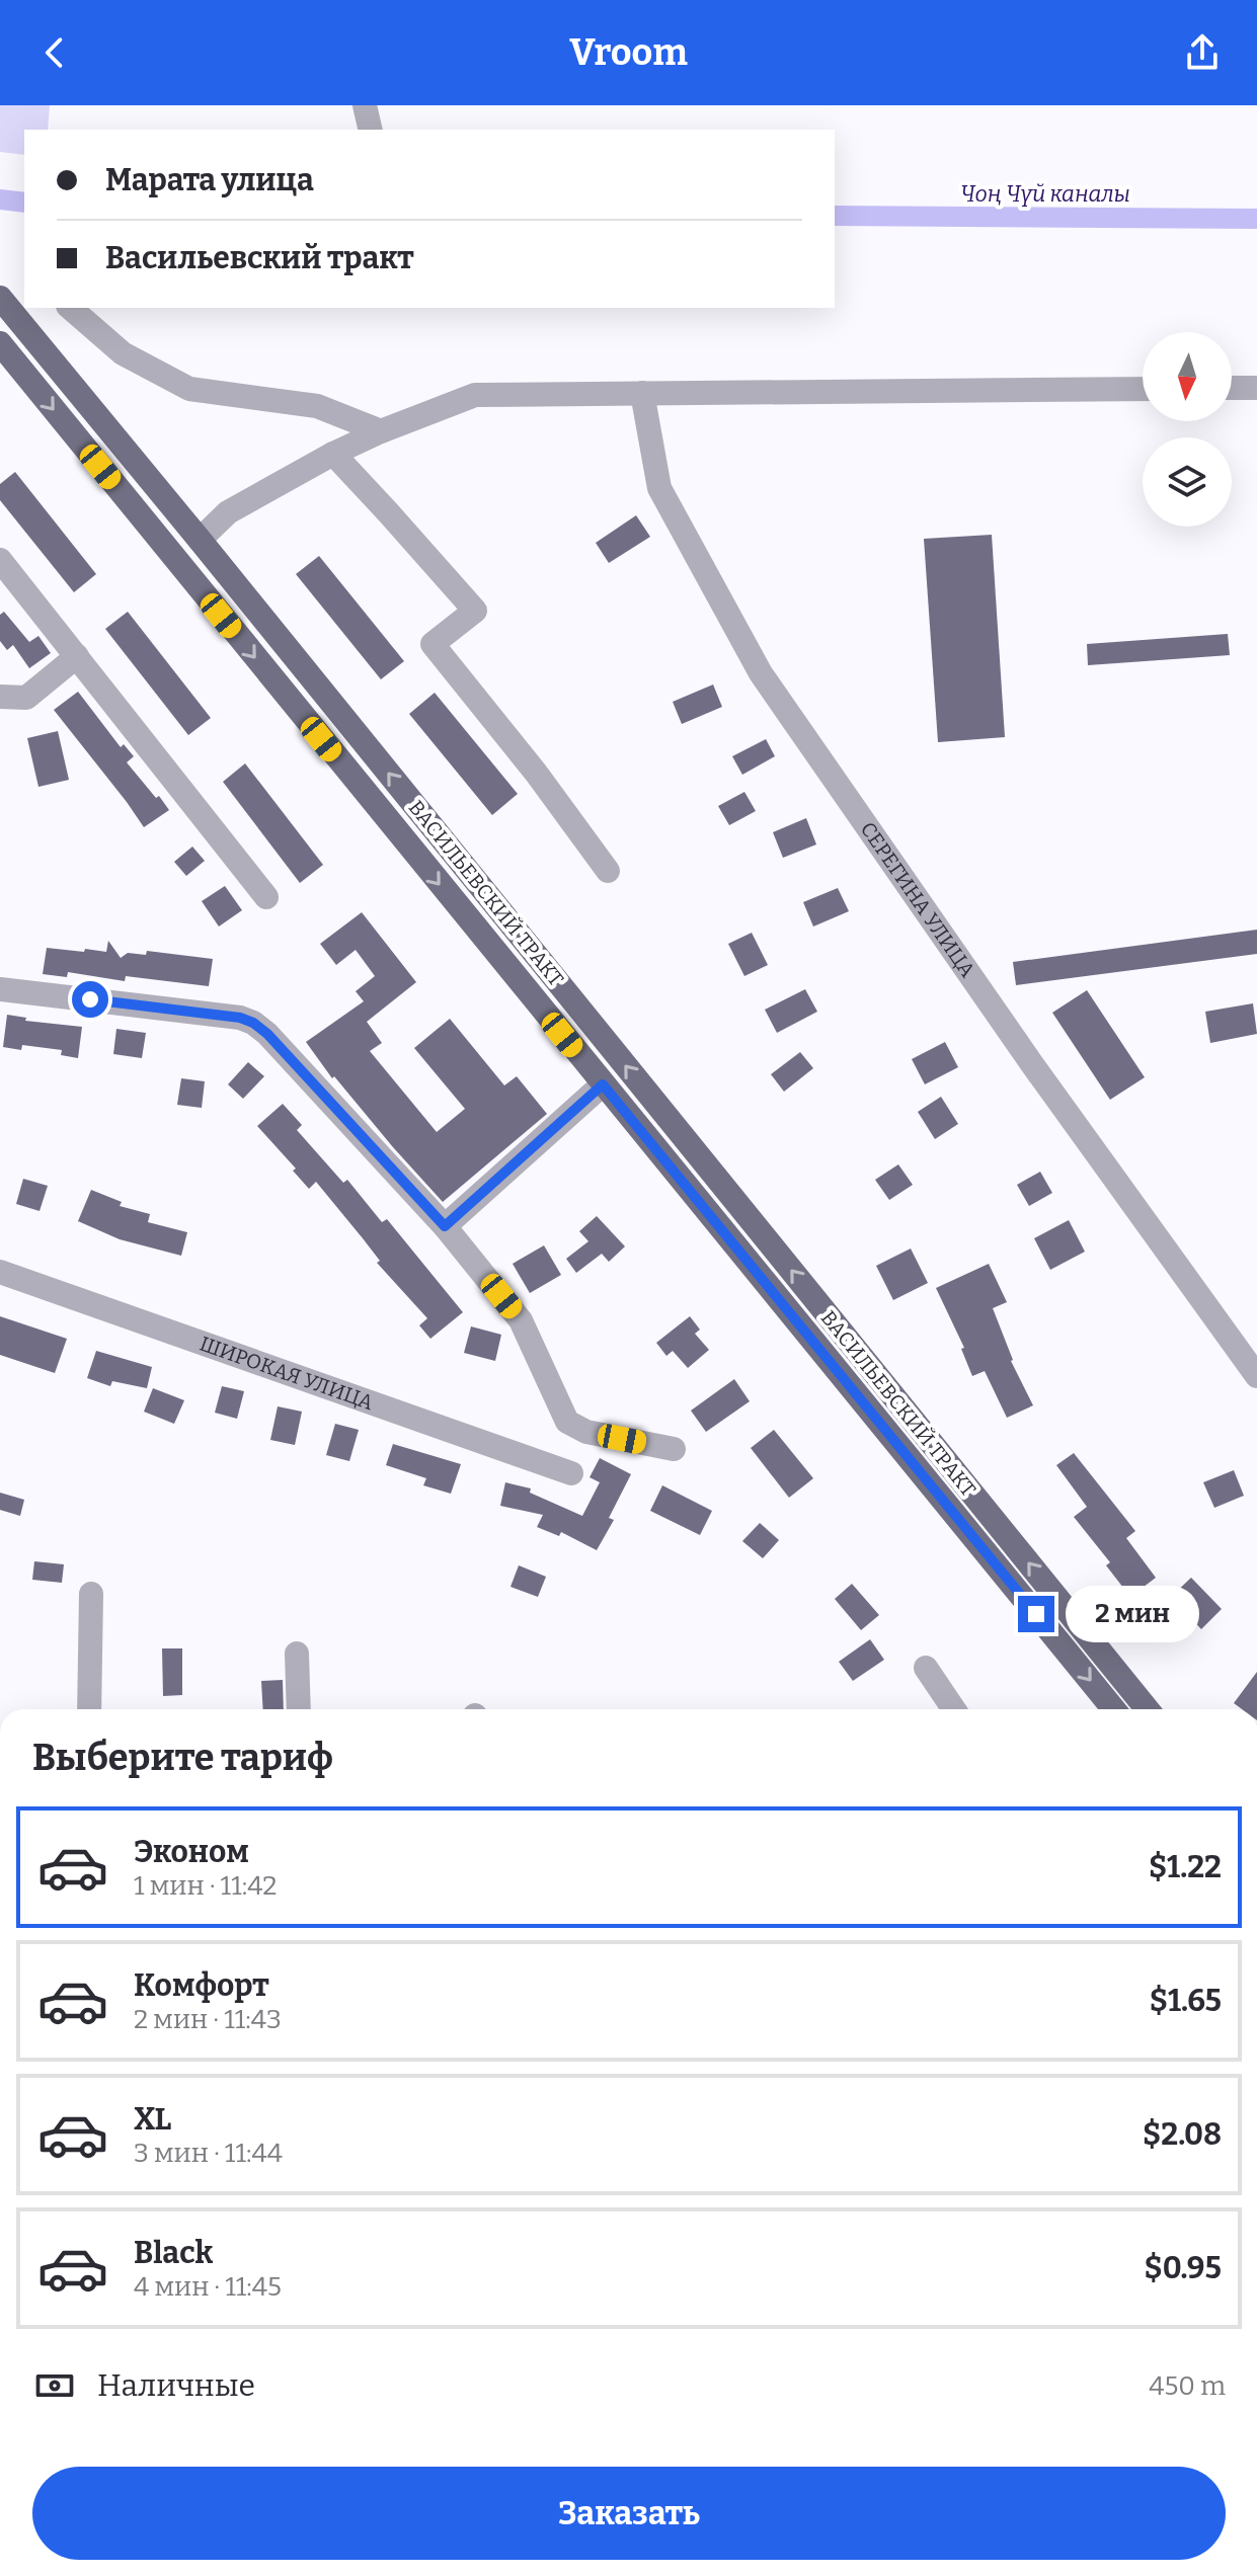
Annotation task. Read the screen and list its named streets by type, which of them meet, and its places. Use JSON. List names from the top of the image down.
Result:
{
  "streets": {
    "main road": ["ВАСИЛЬЕВСКИЙ ТРАКТ"],
    "street": ["СЕРЕГИНА УЛИЦА", "ШИРОКАЯ УЛИЦА"]
  },
  "water": ["Чоң Чүй каналы"],
  "north": "bottom",
  "page": {
    "header": "Vroom",
    "banner": ["Марата улица", "Васильевский тракт"],
    "bubble": "2 мин",
    "heading": "Выберите тариф",
    "list": [
      {
        "name": "Эконом",
        "note": "1 мин · 11:42",
        "value": "$1.22"
      },
      {
        "name": "Комфорт",
        "note": "2 мин · 11:43",
        "value": "$1.65"
      },
      {
        "name": "XL",
        "note": "3 мин · 11:44",
        "value": "$2.08"
      },
      {
        "name": "Black",
        "note": "4 мин · 11:45",
        "value": "$0.95"
      }
    ],
    "pay": ["Наличные", "450 m"],
    "buttons": "Заказать"
  }
}
